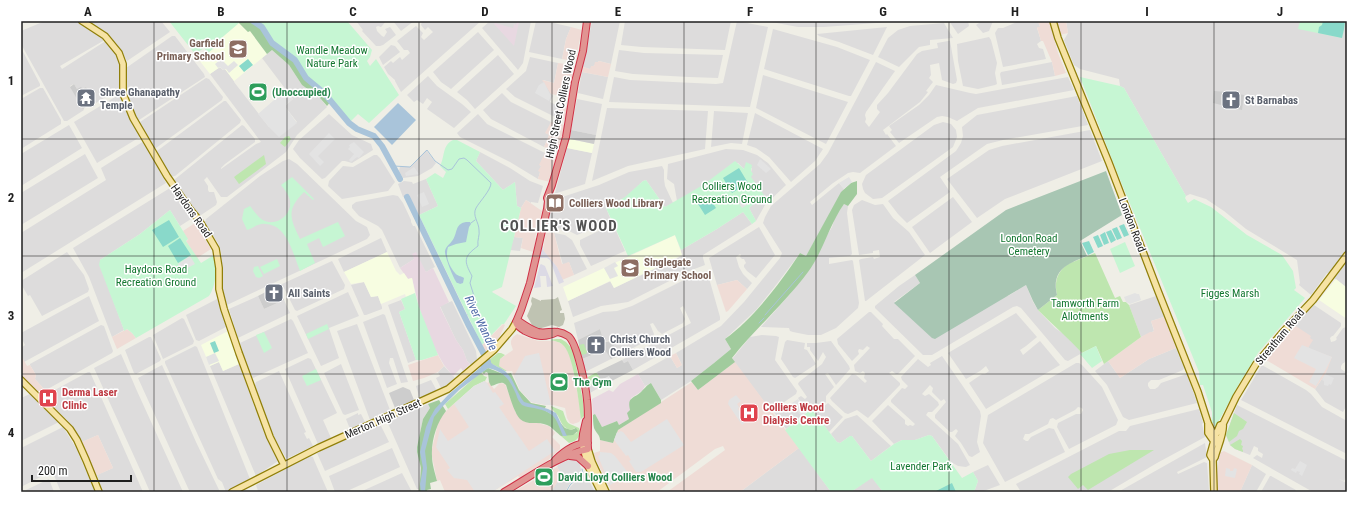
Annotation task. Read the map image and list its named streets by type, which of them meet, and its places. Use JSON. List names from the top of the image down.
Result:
{
  "streets": {
    "highway": ["High Street Colliers Wood"],
    "main road": [
      "Haydons Road",
      "London Road",
      "Streatham Road",
      "Merton High Street"
    ]
  },
  "crossings": [
    ["High Street Colliers Wood", "Merton High Street"],
    ["Haydons Road", "Merton High Street"],
    ["London Road", "Streatham Road"]
  ],
  "districts": ["COLLIER'S WOOD"],
  "water": ["River Wandle"],
  "parks": [
    "Wandle Meadow Nature Park",
    "Colliers Wood Recreation Ground",
    "London Road Cemetery",
    "Haydons Road Recreation Ground",
    "Figges Marsh",
    "Tamworth Farm Allotments",
    "Lavender Park"
  ],
  "places": {
    "school or university": ["Garfield Primary School", "Singlegate Primary School"],
    "sports": ["(Unoccupied)", "The Gym", "David Lloyd Colliers Wood"],
    "temple": ["Shree Ghanapathy Temple"],
    "church": ["St Barnabas", "All Saints", "Christ Church Colliers Wood"],
    "library": ["Colliers Wood Library"],
    "hospital": ["Derma Laser Clinic", "Colliers Wood Dialysis Centre"]
  },
  "scale_bar": "200 m",
  "grid": {
    "columns": [
      "A",
      "B",
      "C",
      "D",
      "E",
      "F",
      "G",
      "H",
      "I",
      "J"
    ],
    "rows": [
      "1",
      "2",
      "3",
      "4"
    ]
  }
}
